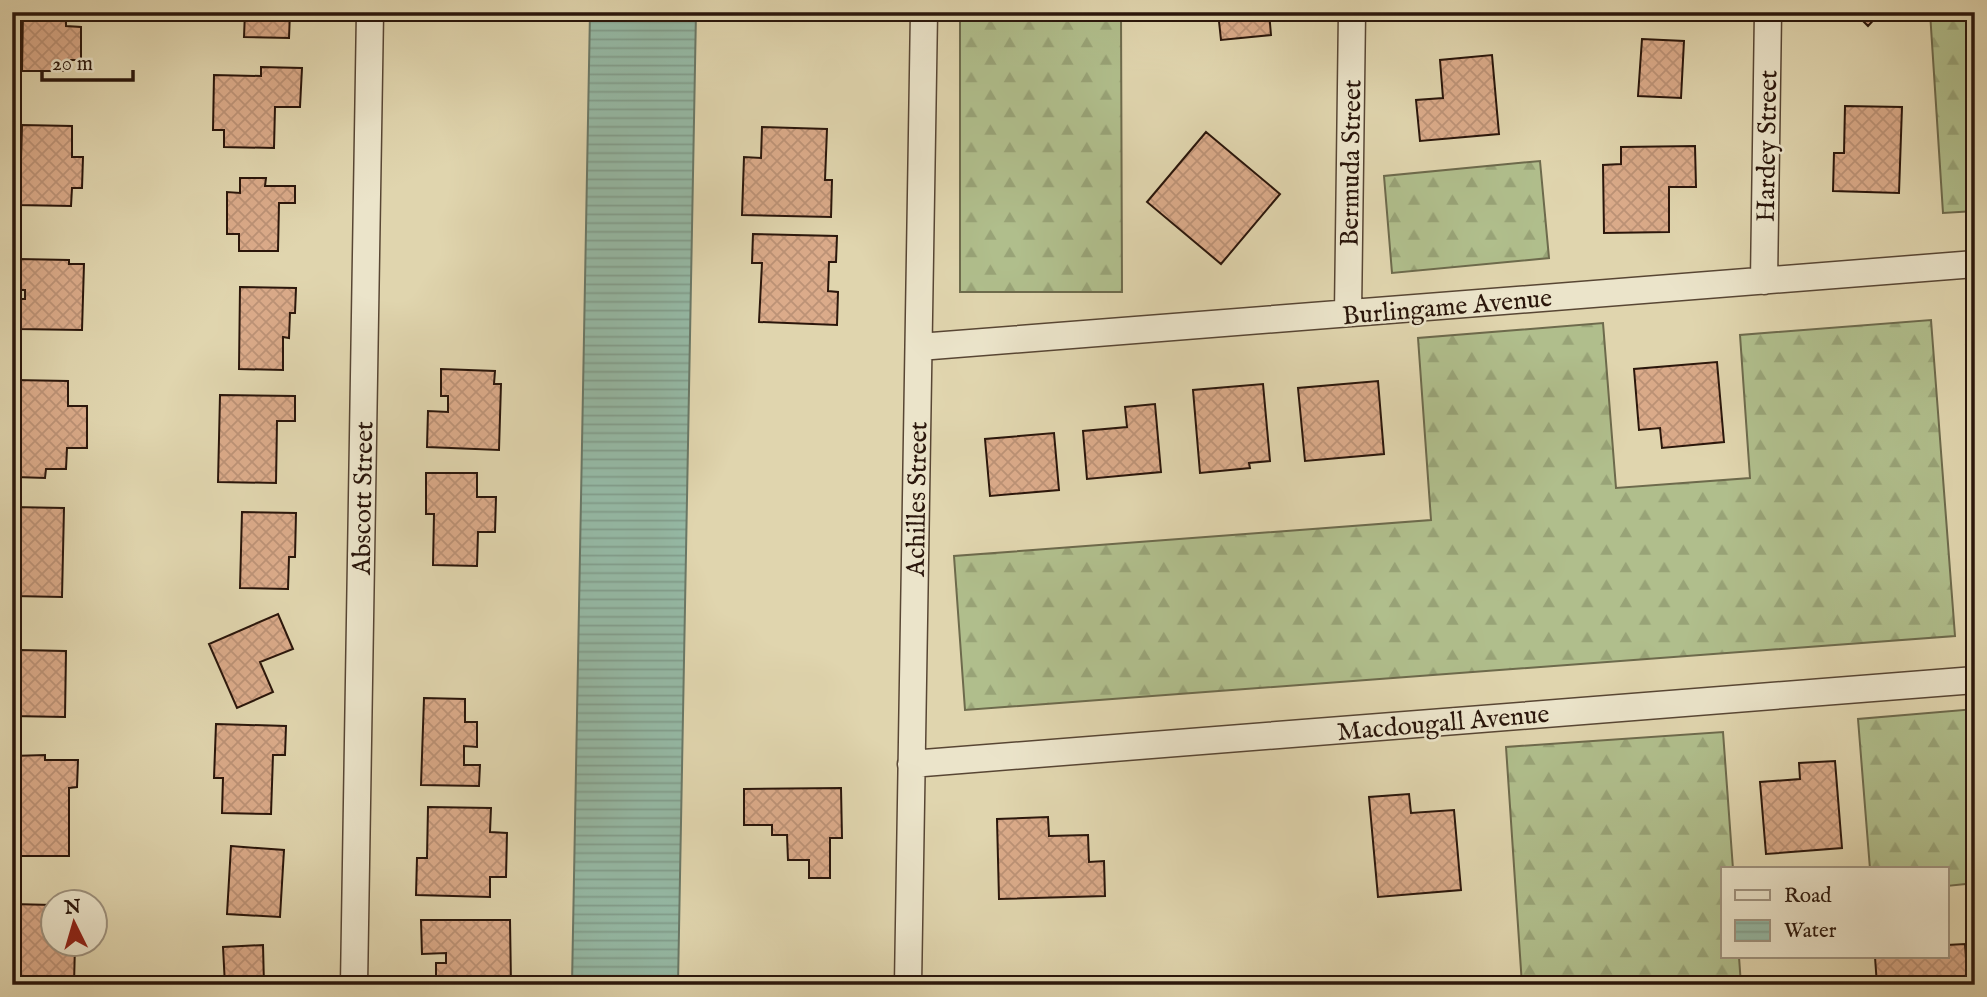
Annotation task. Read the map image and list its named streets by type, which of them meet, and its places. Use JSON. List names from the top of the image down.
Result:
{
  "streets": {
    "street": [
      "Hardey Street",
      "Bermuda Street",
      "Burlingame Avenue",
      "Abscott Street",
      "Achilles Street",
      "Macdougall Avenue"
    ]
  },
  "crossings": [
    ["Hardey Street", "Burlingame Avenue"],
    ["Bermuda Street", "Burlingame Avenue"],
    ["Burlingame Avenue", "Achilles Street"],
    ["Achilles Street", "Macdougall Avenue"]
  ],
  "legend": ["Road", "Water"],
  "scale_bar": "20 m",
  "north": "top"
}
